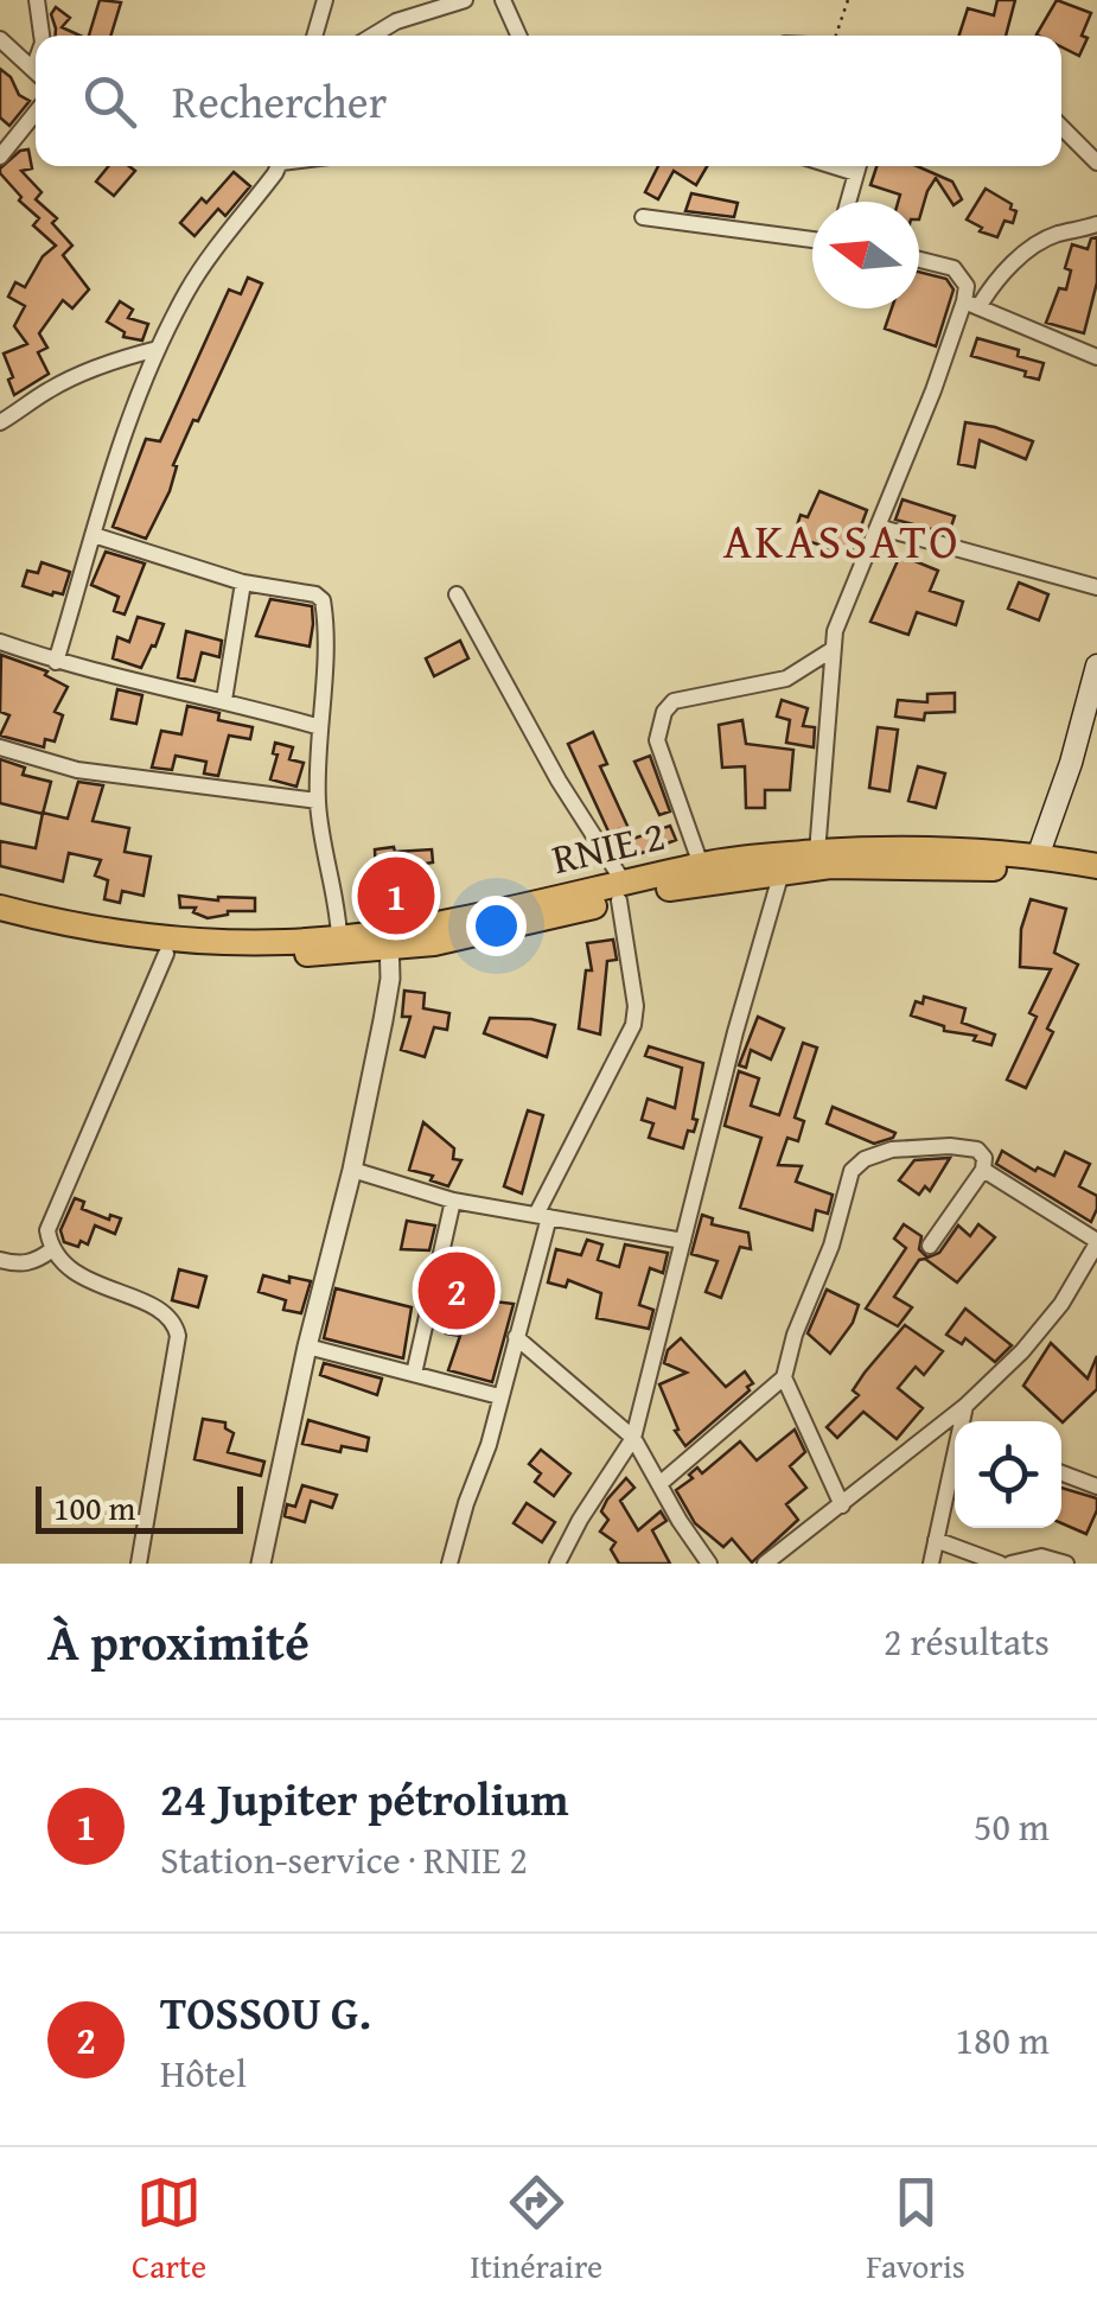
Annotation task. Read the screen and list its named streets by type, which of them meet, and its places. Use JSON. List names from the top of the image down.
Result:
{
  "streets": {
    "highway": ["RNIE 2"]
  },
  "districts": ["AKASSATO"],
  "scale_bar": "100 m",
  "north": "left",
  "page": {
    "search": "Rechercher",
    "pins": ["1", "2"],
    "scale": "100 m",
    "heading": ["À proximité", "2 résultats"],
    "list": [
      {
        "mark": "1",
        "name": "24 Jupiter pétrolium",
        "note": "Station-service · RNIE 2",
        "value": "50 m"
      },
      {
        "mark": "2",
        "name": "TOSSOU G.",
        "note": "Hôtel",
        "value": "180 m"
      }
    ],
    "nav": ["Carte", "Itinéraire", "Favoris"]
  }
}
